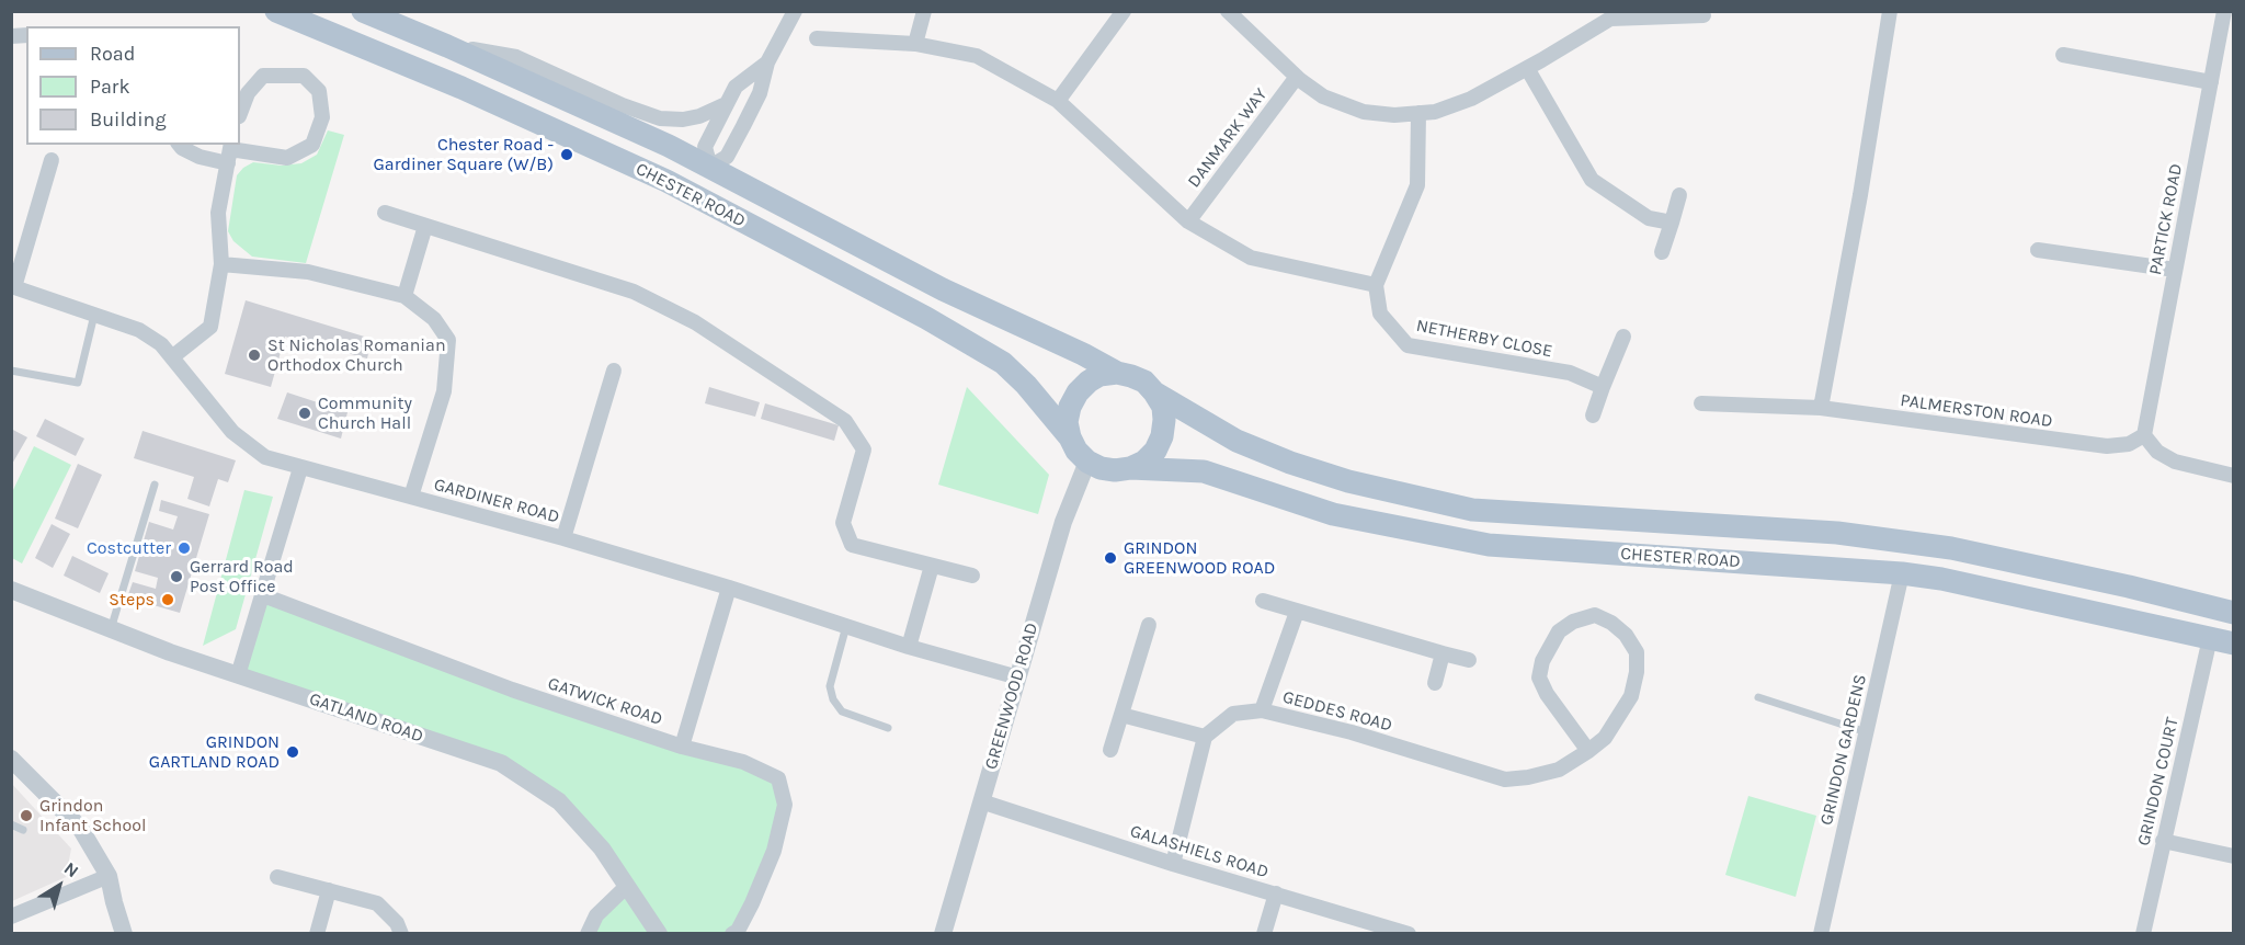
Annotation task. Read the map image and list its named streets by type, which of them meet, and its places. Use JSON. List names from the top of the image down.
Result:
{
  "streets": {
    "main road": ["CHESTER ROAD"],
    "street": [
      "DANMARK WAY",
      "PARTICK ROAD",
      "NETHERBY CLOSE",
      "PALMERSTON ROAD",
      "GARDINER ROAD",
      "GREENWOOD ROAD",
      "GATWICK ROAD",
      "GEDDES ROAD",
      "GATLAND ROAD",
      "GRINDON GARDENS",
      "GRINDON COURT",
      "GALASHIELS ROAD"
    ]
  },
  "crossings": [
    ["CHESTER ROAD", "GREENWOOD ROAD"],
    ["CHESTER ROAD", "GRINDON GARDENS"],
    ["CHESTER ROAD", "GRINDON COURT"],
    ["PARTICK ROAD", "PALMERSTON ROAD"],
    ["GARDINER ROAD", "GREENWOOD ROAD"],
    ["GREENWOOD ROAD", "GALASHIELS ROAD"]
  ],
  "places": [
    "Chester Road - Gardiner Square (W/B)",
    "St Nicholas Romanian Orthodox Church",
    "Community Church Hall",
    "Costcutter",
    "GRINDON GREENWOOD ROAD",
    "Gerrard Road Post Office",
    "Steps",
    "GRINDON GARTLAND ROAD",
    "Grindon Infant School"
  ],
  "legend": ["Road", "Park", "Building"],
  "north": "top right"
}
